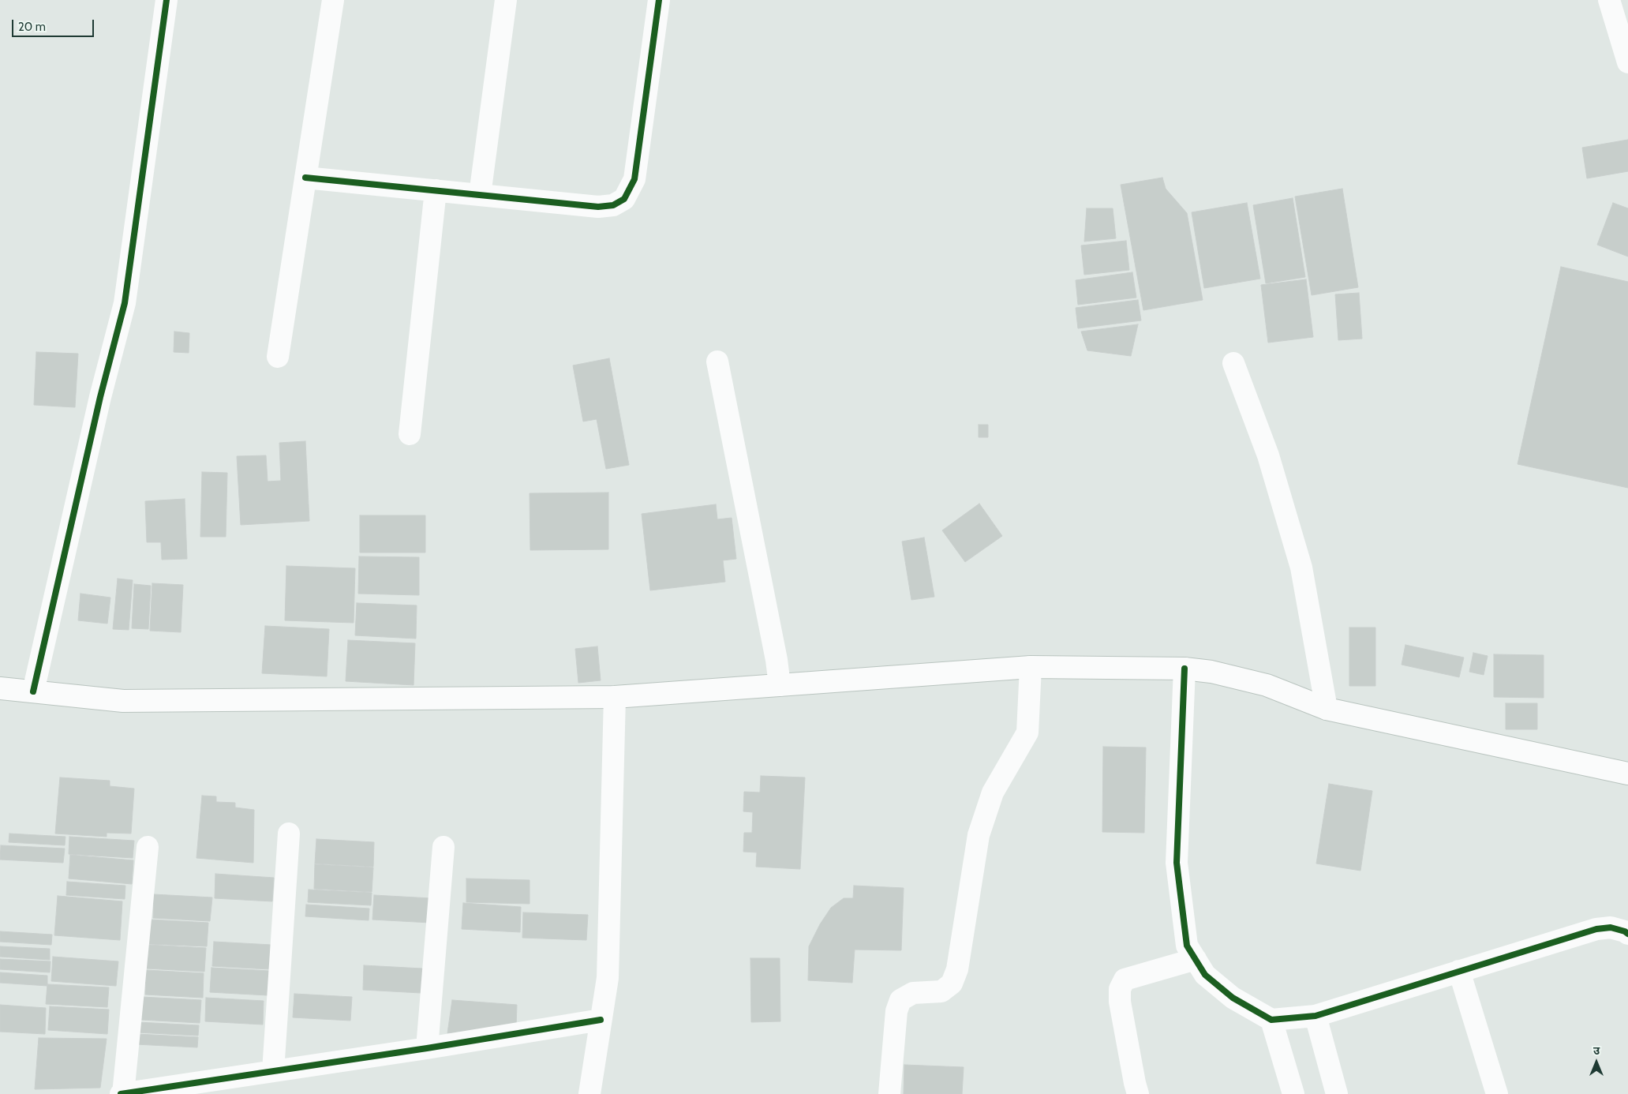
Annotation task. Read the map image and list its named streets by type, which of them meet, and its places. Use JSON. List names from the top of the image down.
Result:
{
  "scale_bar": "20 m",
  "north": "top"
}
